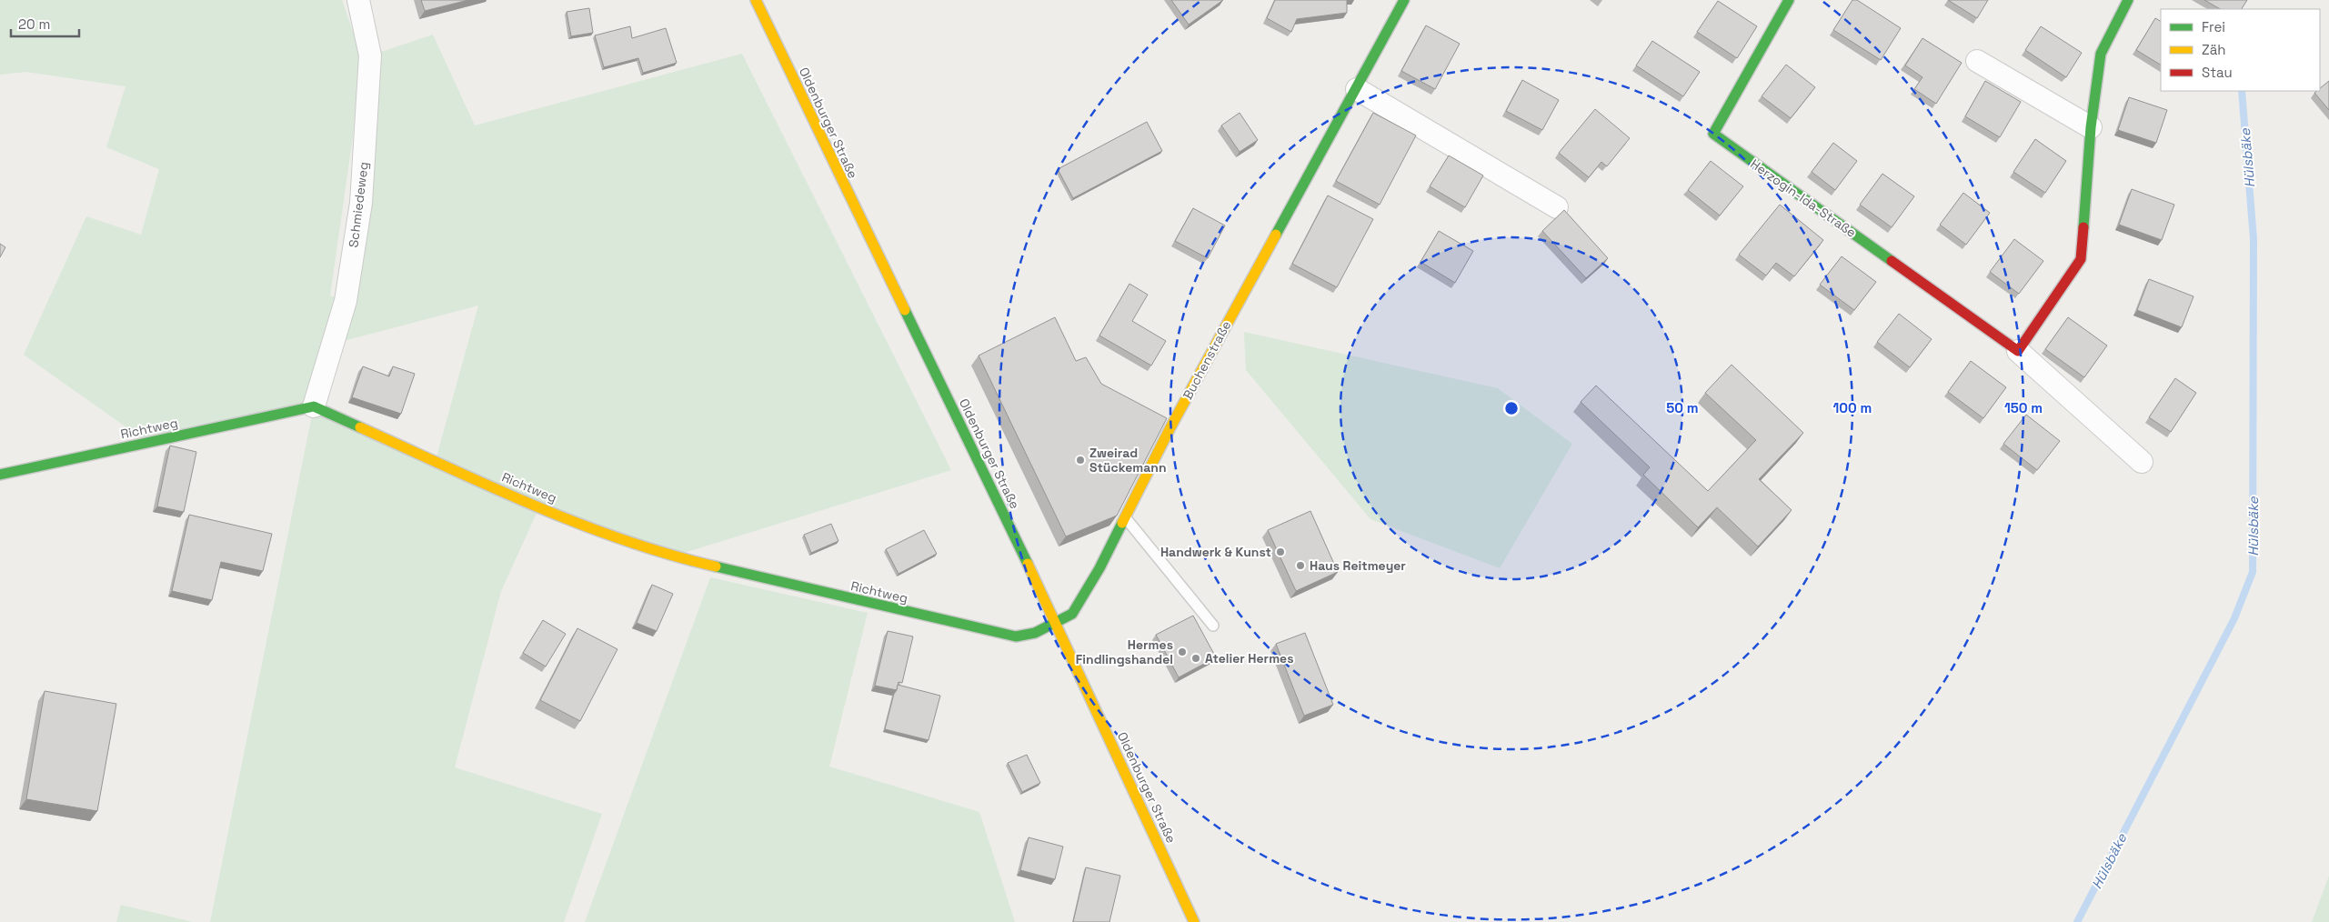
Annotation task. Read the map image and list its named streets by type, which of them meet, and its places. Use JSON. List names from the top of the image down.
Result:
{
  "streets": {
    "street": [
      "Oldenburger Straße",
      "Herzogin-Ida-Straße",
      "Schmiedeweg",
      "Buchenstraße",
      "Richtweg"
    ]
  },
  "crossings": [
    ["Oldenburger Straße", "Buchenstraße"],
    ["Oldenburger Straße", "Richtweg"],
    ["Schmiedeweg", "Richtweg"],
    ["Buchenstraße", "Richtweg"]
  ],
  "water": ["Hülsbäke"],
  "places": [
    "Zweirad Stückemann",
    "Handwerk & Kunst",
    "Haus Reitmeyer",
    "Hermes Findlingshandel",
    "Atelier Hermes"
  ],
  "legend": ["Frei", "Zäh", "Stau"],
  "scale_bar": "20 m",
  "rings": ["50 m", "100 m", "150 m"]
}
